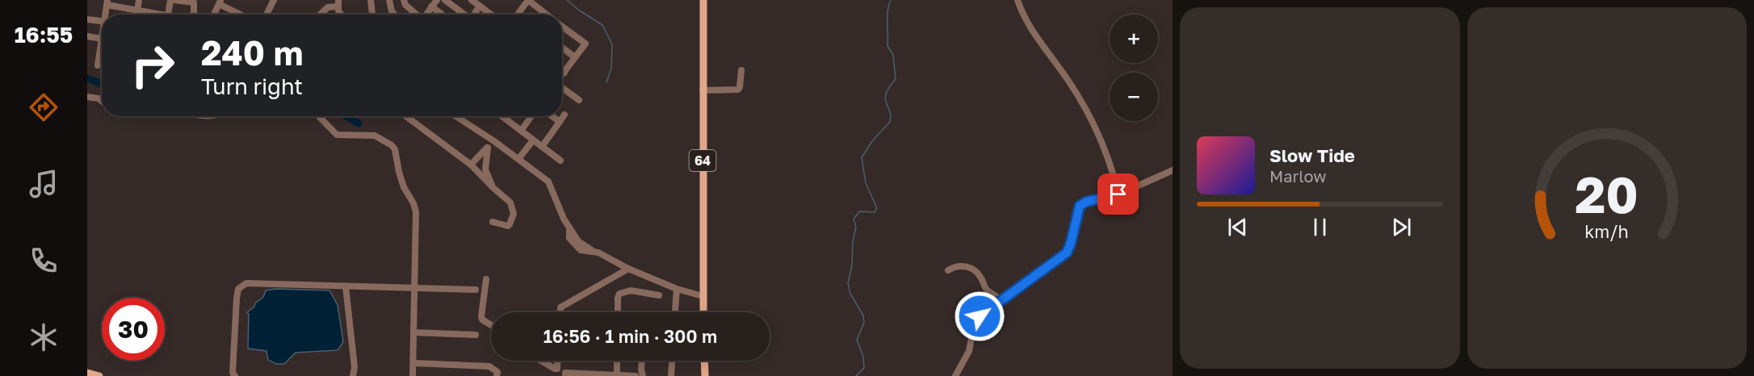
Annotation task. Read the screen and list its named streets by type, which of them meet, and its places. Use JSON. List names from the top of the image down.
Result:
{
  "streets": {
    "main road": ["64"]
  },
  "page": {
    "tabs": "16:55",
    "map_buttons": ["+", "−"],
    "turn": ["240 m", "Turn right"],
    "song": ["Slow Tide", "Marlow"],
    "limit": "30",
    "trip": "16:56 · 1 min · 300 m",
    "gauge": ["20", "km/h"]
  }
}
